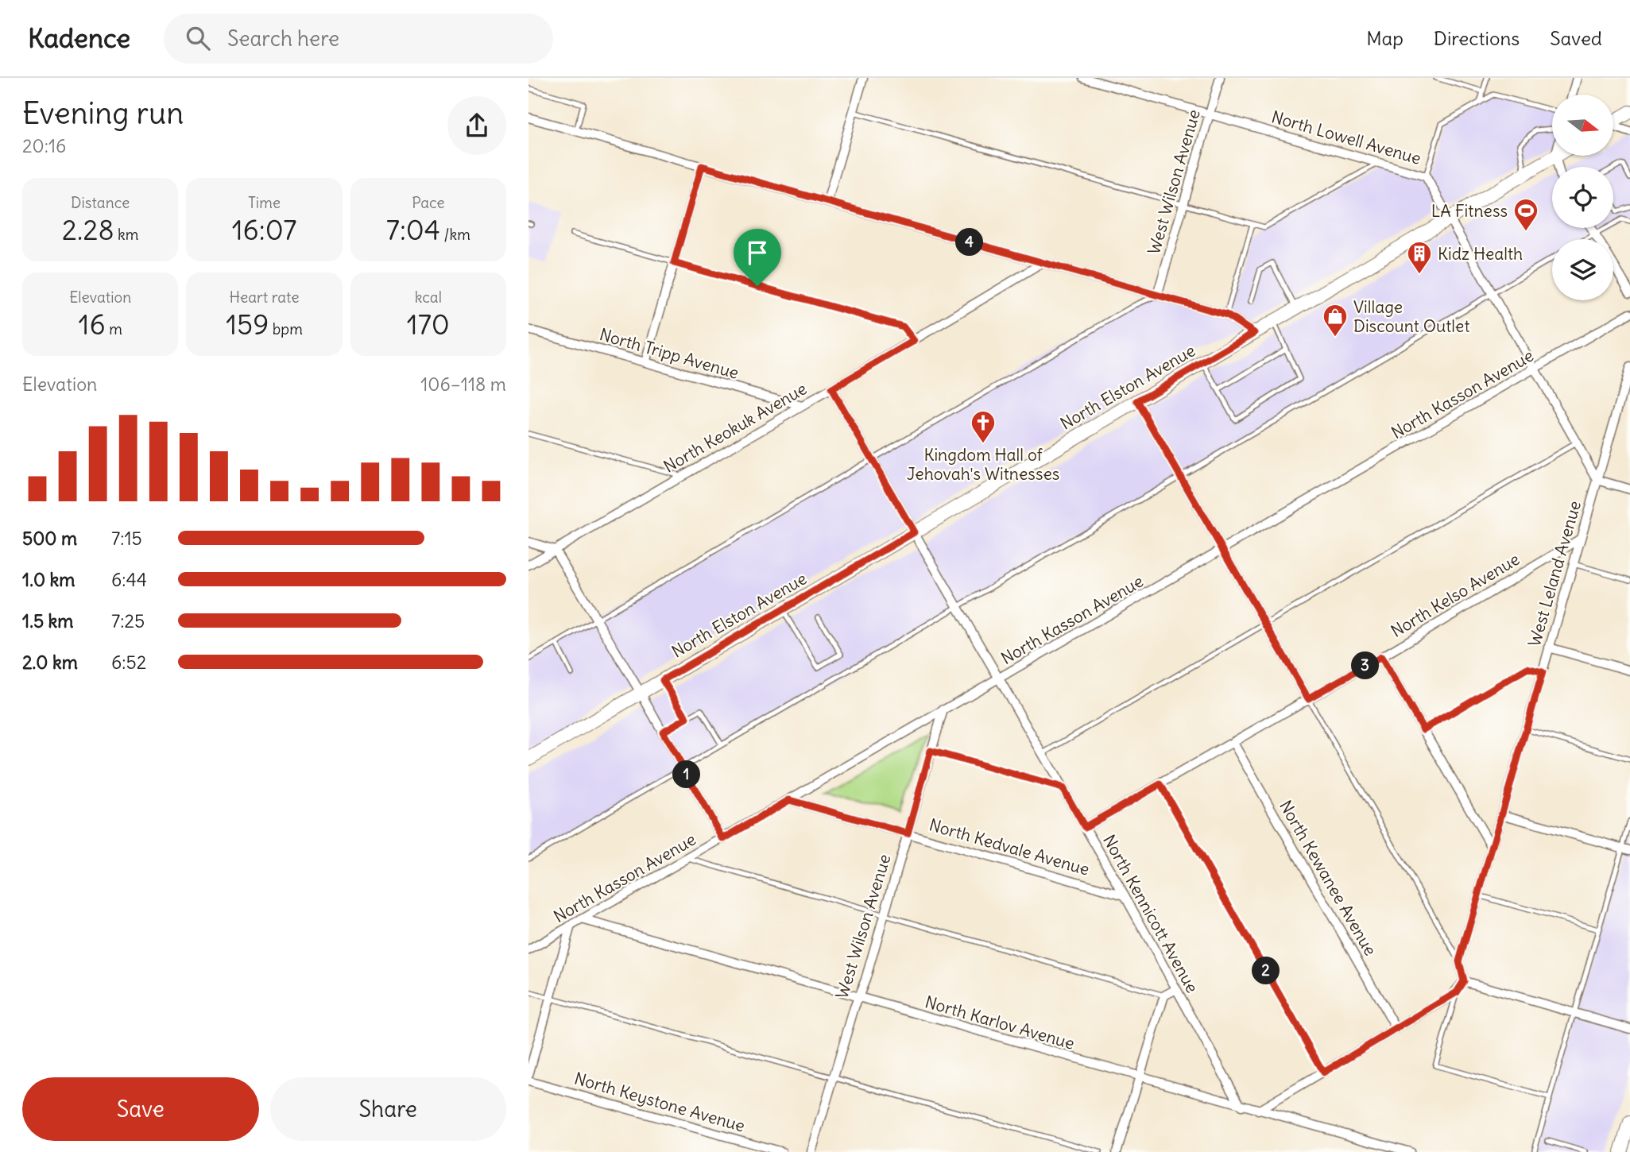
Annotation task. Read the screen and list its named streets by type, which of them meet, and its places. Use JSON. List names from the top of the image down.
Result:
{
  "streets": {
    "main road": ["North Elston Avenue"],
    "street": [
      "North Lowell Avenue",
      "West Wilson Avenue",
      "North Tripp Avenue",
      "North Kasson Avenue",
      "North Keokuk Avenue",
      "West Leland Avenue",
      "North Kelso Avenue",
      "North Kedvale Avenue",
      "North Kewanee Avenue",
      "North Kennicott Avenue",
      "North Karlov Avenue",
      "North Keystone Avenue"
    ]
  },
  "crossings": [
    ["North Lowell Avenue", "West Wilson Avenue"],
    ["North Lowell Avenue", "North Elston Avenue"],
    ["North Lowell Avenue", "North Kasson Avenue"],
    ["North Lowell Avenue", "West Leland Avenue"],
    ["West Wilson Avenue", "North Kasson Avenue"],
    ["West Wilson Avenue", "North Kedvale Avenue"],
    ["West Wilson Avenue", "North Karlov Avenue"],
    ["North Tripp Avenue", "North Keokuk Avenue"],
    ["North Elston Avenue", "North Kennicott Avenue"],
    ["North Kasson Avenue", "North Kedvale Avenue"],
    ["North Kasson Avenue", "North Kennicott Avenue"],
    ["North Kasson Avenue", "North Karlov Avenue"],
    ["North Keokuk Avenue", "North Kennicott Avenue"],
    ["West Leland Avenue", "North Kelso Avenue"],
    ["North Kelso Avenue", "North Kewanee Avenue"],
    ["North Kelso Avenue", "North Kennicott Avenue"],
    ["North Kedvale Avenue", "North Kennicott Avenue"],
    ["North Kennicott Avenue", "North Karlov Avenue"]
  ],
  "places": {
    "sports": ["LA Fitness"],
    "building": ["Kidz Health"],
    "shop": ["Village Discount Outlet"],
    "church": ["Kingdom Hall of Jehovah's Witnesses"]
  },
  "north": "right",
  "page": {
    "header": "Kadence",
    "search": "Search here",
    "nav": ["Map", "Directions", "Saved"],
    "heading": ["Evening run", "20:16"],
    "stats": [
      ["Distance", "2.28 km"],
      ["Time", "16:07"],
      ["Pace", "7:04 /km"],
      ["Elevation", "16 m"],
      ["Heart rate", "159 bpm"],
      ["kcal", "170"]
    ],
    "pins": [
      "4",
      "3",
      "1",
      "2"
    ],
    "chart": ["Elevation", "106–118 m"],
    "list": [
      {
        "name": "500 m",
        "note": "7:15"
      },
      {
        "name": "1.0 km",
        "note": "6:44"
      },
      {
        "name": "1.5 km",
        "note": "7:25"
      },
      {
        "name": "2.0 km",
        "note": "6:52"
      }
    ],
    "buttons": ["Save", "Share"]
  }
}
